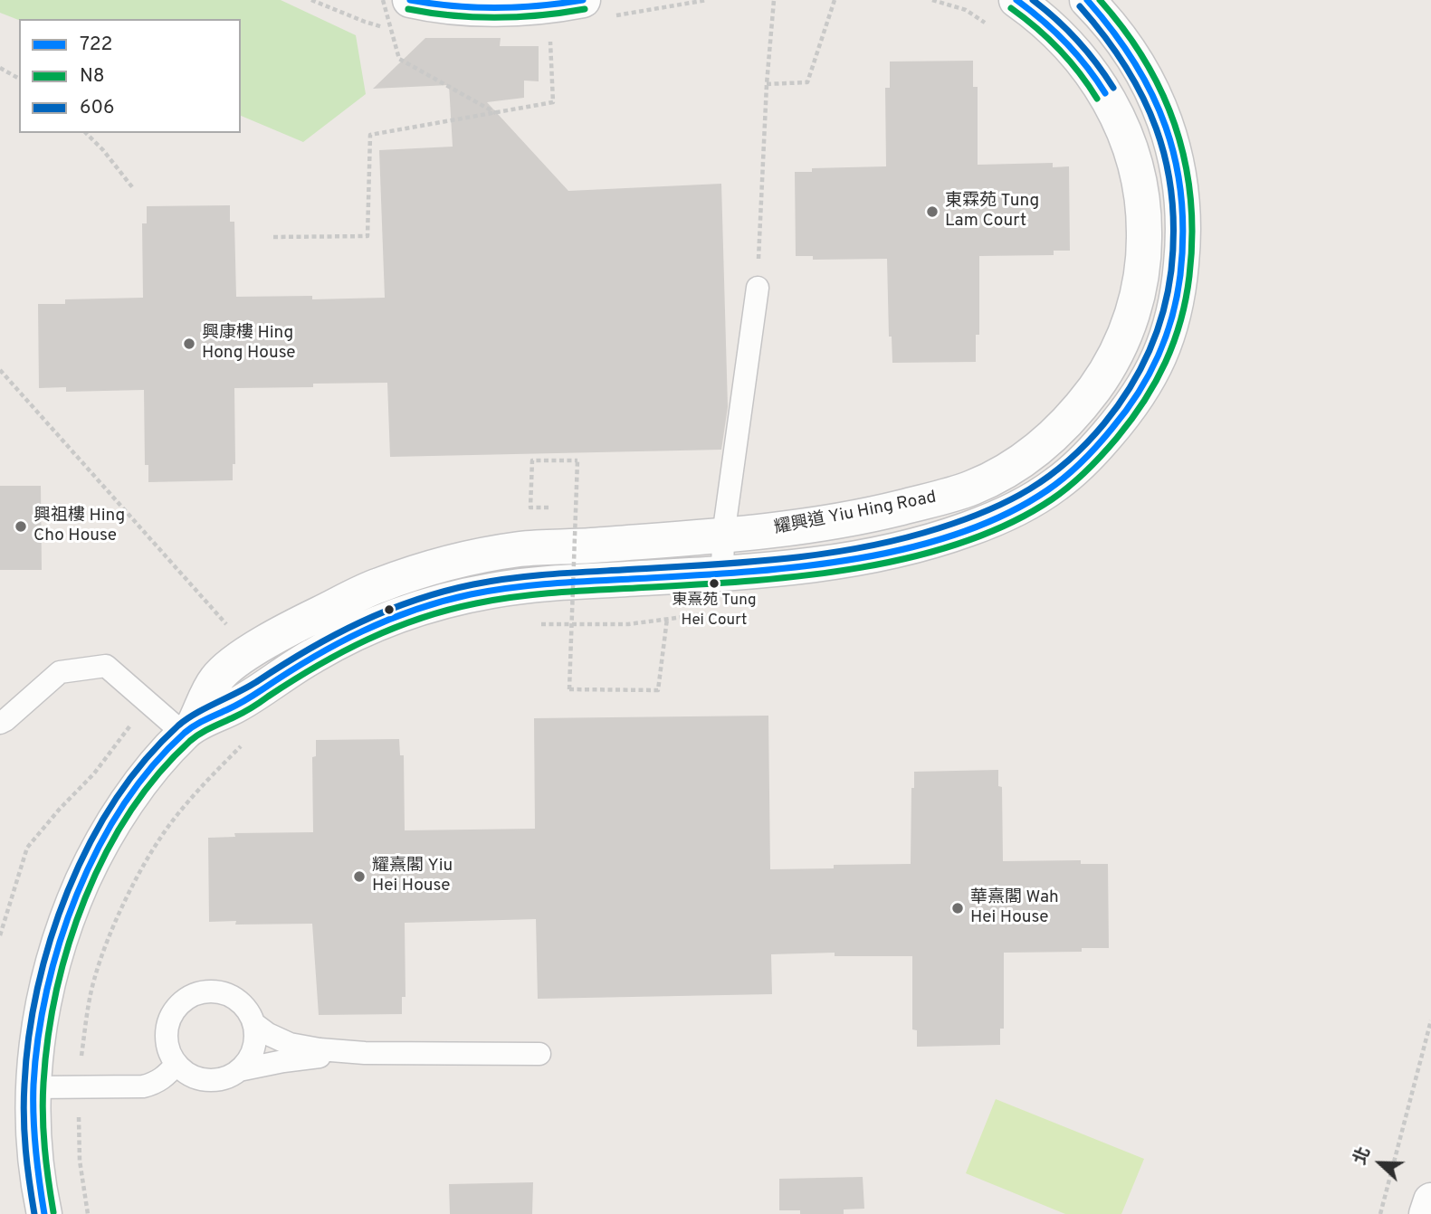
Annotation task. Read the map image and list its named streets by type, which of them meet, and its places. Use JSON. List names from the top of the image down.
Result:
{
  "streets": {
    "street": ["耀興道 Yiu Hing Road"]
  },
  "places": [
    "東霖苑 Tung Lam Court",
    "興康樓 Hing Hong House",
    "興祖樓 Hing Cho House",
    "東熹苑 Tung Hei Court",
    "耀熹閣 Yiu Hei House",
    "華熹閣 Wah Hei House"
  ],
  "lines": ["transit line 722", "transit line N8", "transit line 606"],
  "legend": ["722", "N8", "606"],
  "north": "left"
}
